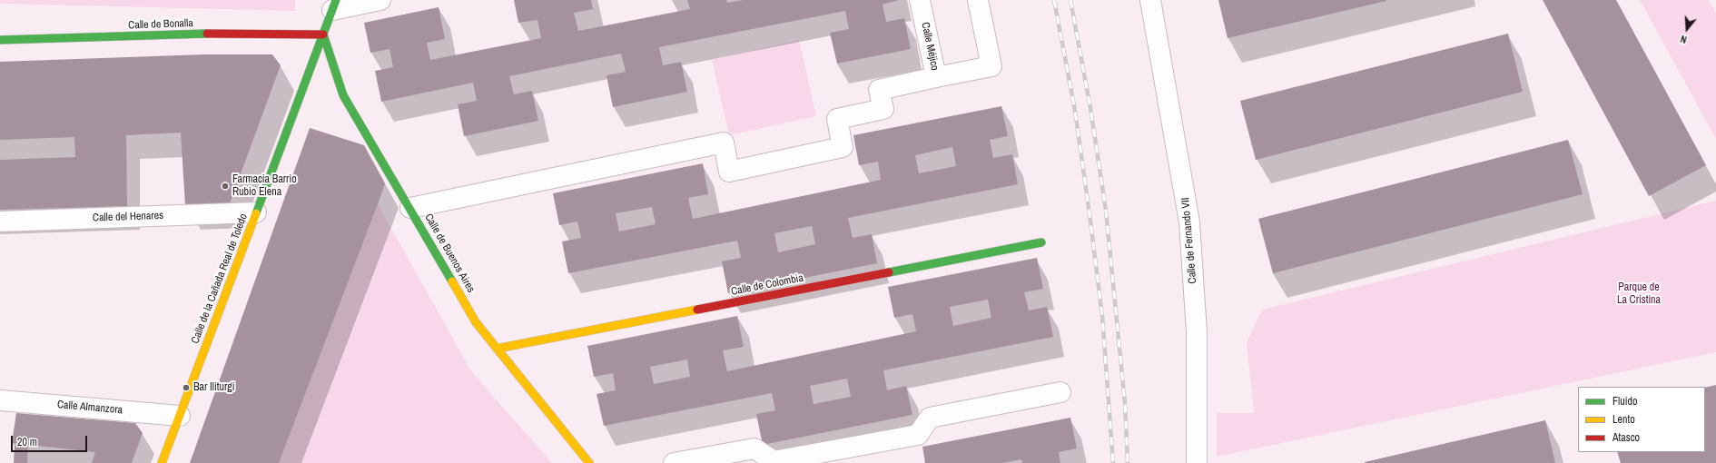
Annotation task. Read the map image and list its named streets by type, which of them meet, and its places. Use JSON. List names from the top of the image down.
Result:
{
  "streets": {
    "street": [
      "Calle de Bonalla",
      "Calle Méjico",
      "Calle del Henares",
      "Calle de Fernando VII",
      "Calle de Buenos Aires",
      "Calle de la Cañada Real de Toledo",
      "Calle de Colombia",
      "Calle Almanzora"
    ]
  },
  "crossings": [
    ["Calle de Bonalla", "Calle de Buenos Aires"],
    ["Calle de Bonalla", "Calle de la Cañada Real de Toledo"],
    ["Calle del Henares", "Calle de la Cañada Real de Toledo"],
    ["Calle de Buenos Aires", "Calle de la Cañada Real de Toledo"],
    ["Calle de Buenos Aires", "Calle de Colombia"],
    ["Calle de la Cañada Real de Toledo", "Calle Almanzora"]
  ],
  "parks": ["Parque de La Cristina"],
  "places": ["Farmacia Barrio Rubio Elena", "Bar Iliturgi"],
  "legend": ["Fluido", "Lento", "Atasco"],
  "scale_bar": "20 m",
  "north": "bottom"
}
